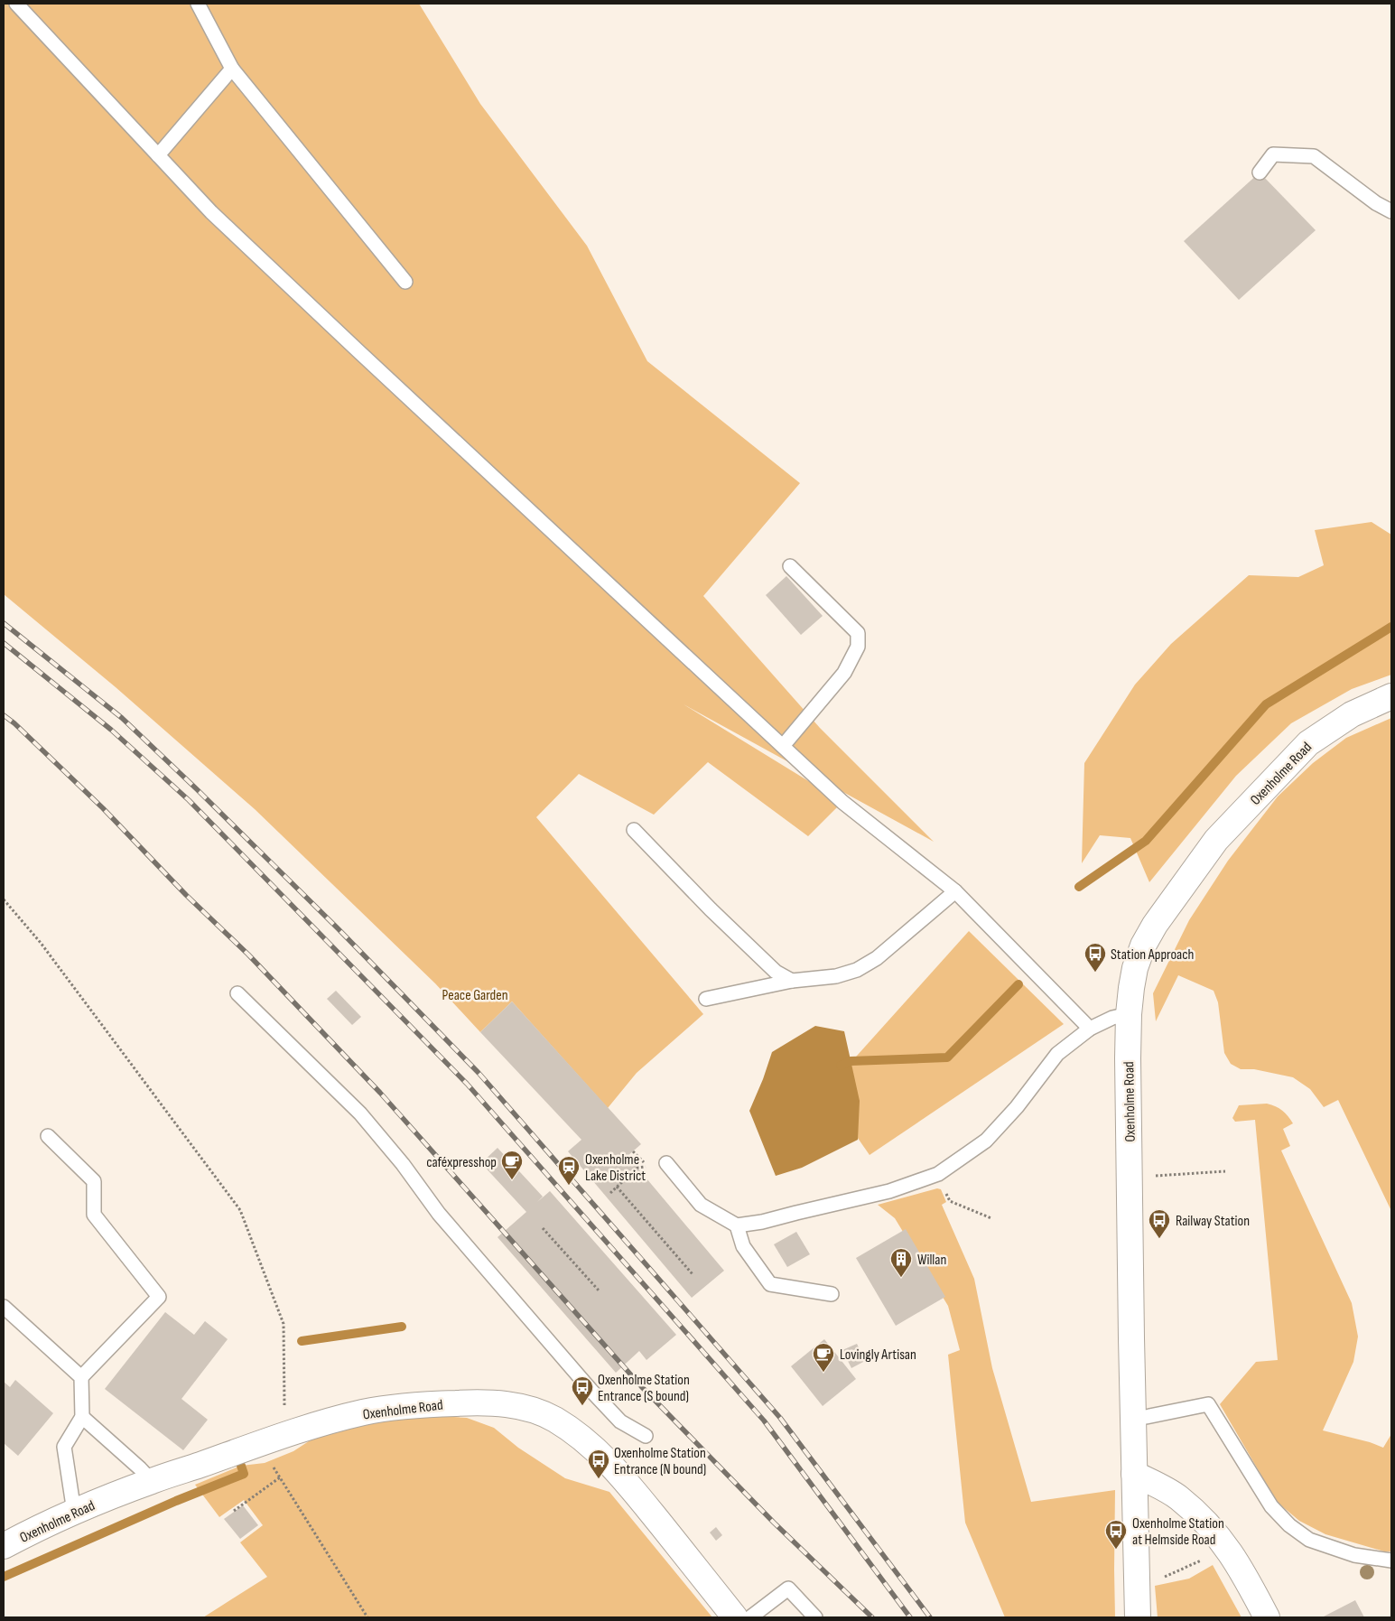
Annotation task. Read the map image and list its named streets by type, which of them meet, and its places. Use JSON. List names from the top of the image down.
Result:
{
  "streets": {
    "main road": ["Oxenholme Road"]
  },
  "parks": ["Peace Garden"],
  "places": {
    "bus stop": [
      "Station Approach",
      "Railway Station",
      "Oxenholme Station Entrance (S bound)",
      "Oxenholme Station Entrance (N bound)",
      "Oxenholme Station at Helmside Road"
    ],
    "cafe": ["caféxpresshop", "Lovingly Artisan"],
    "station": ["Oxenholme Lake District"],
    "building": ["Willan"]
  }
}
